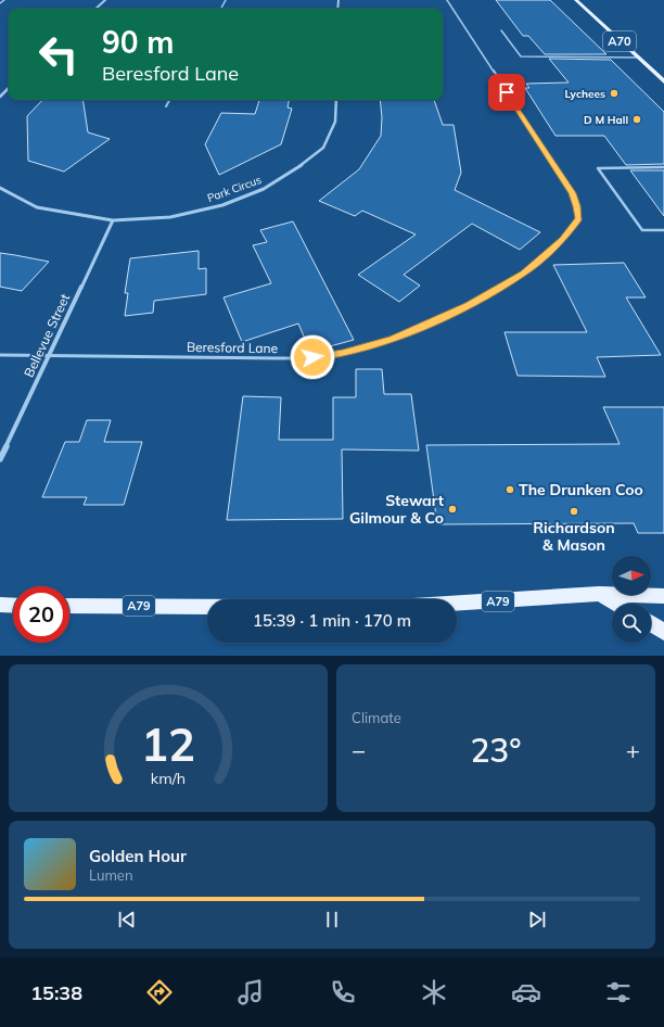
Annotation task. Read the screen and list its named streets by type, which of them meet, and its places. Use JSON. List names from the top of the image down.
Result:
{
  "streets": {
    "main road": ["A70", "A79"],
    "street": ["Park Circus", "Bellevue Street"],
    "lane": ["Beresford Lane"]
  },
  "crossings": [
    ["Park Circus", "Bellevue Street"],
    ["Bellevue Street", "Beresford Lane"]
  ],
  "places": [
    "Lychees",
    "D M Hall",
    "The Drunken Coo",
    "Stewart Gilmour & Co",
    "Richardson & Mason"
  ],
  "north": "right",
  "page": {
    "turn": ["90 m", "Beresford Lane"],
    "limit": "20",
    "trip": "15:39 · 1 min · 170 m",
    "tile": "Climate",
    "heat": ["−", "23°", "+"],
    "song": ["Golden Hour", "Lumen"],
    "tabs": "15:38",
    "gauge": ["12", "km/h"]
  }
}
